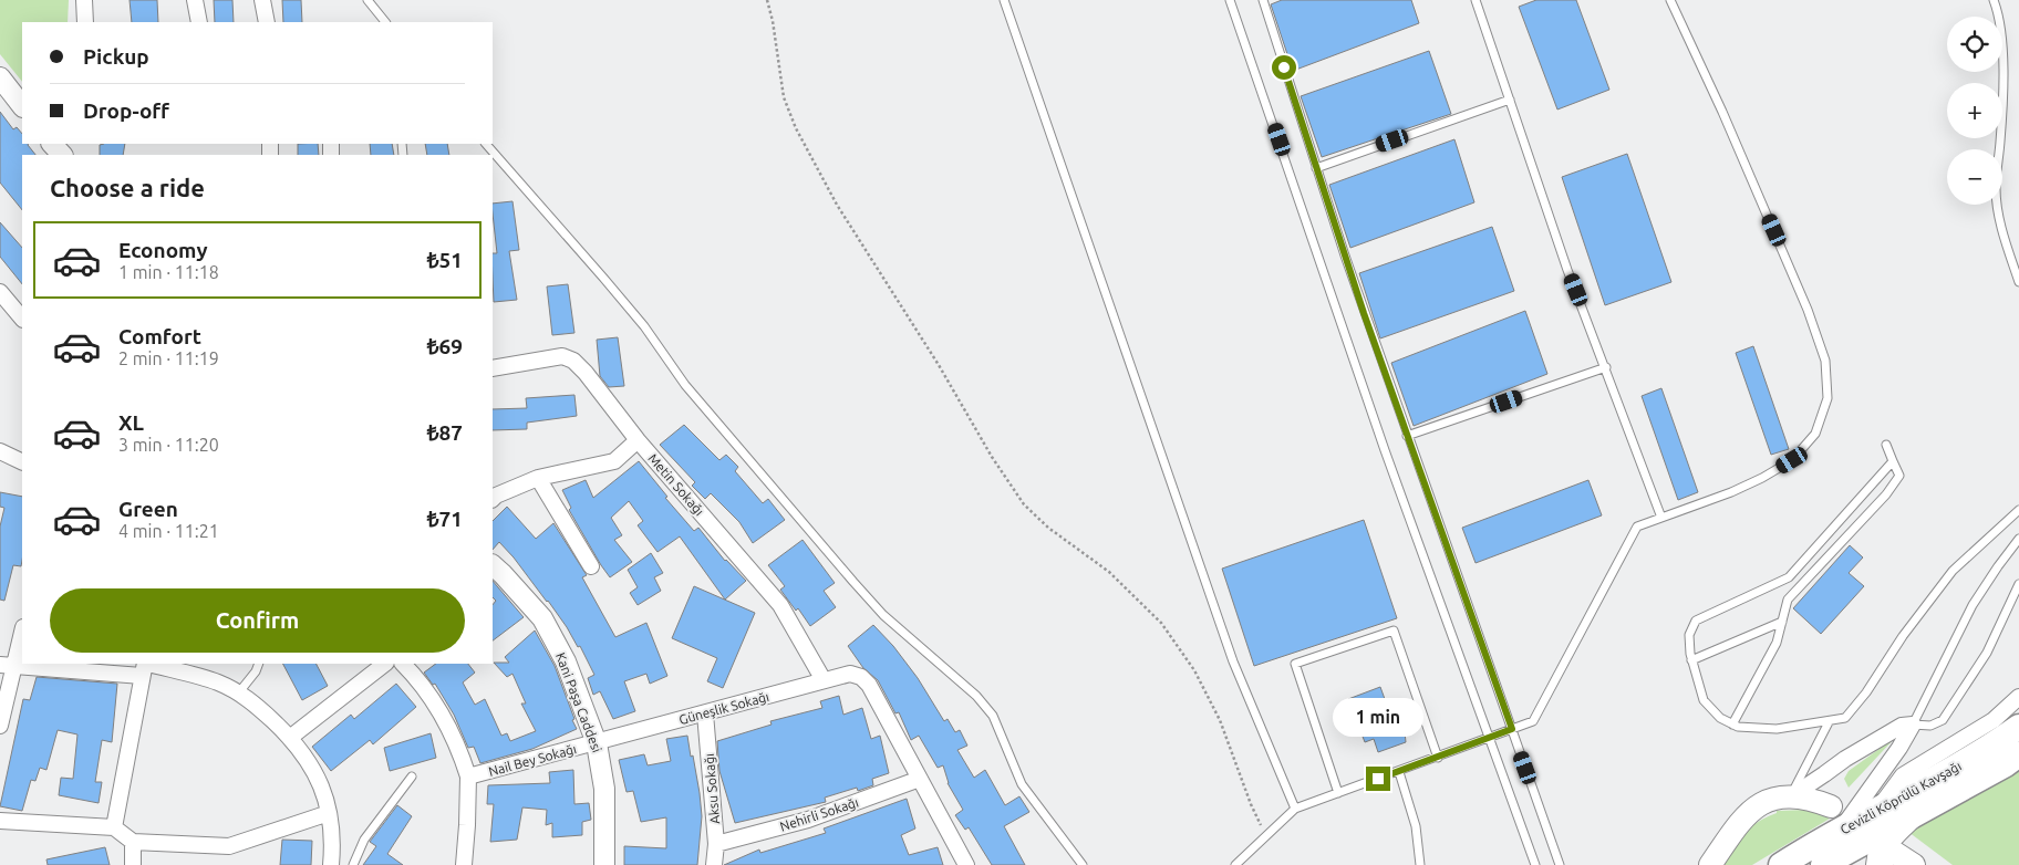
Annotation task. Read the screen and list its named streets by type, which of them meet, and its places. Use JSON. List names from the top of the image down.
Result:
{
  "streets": {
    "main road": ["Cevizli Köprülü Kavşağı"],
    "street": [
      "Metin Sokağı",
      "Kani Paşa Caddesi",
      "Güneşlik Sokağı",
      "Nail Bey Sokağı",
      "Aksu Sokağı",
      "Nehirli Sokağı"
    ]
  },
  "crossings": [
    ["Metin Sokağı", "Güneşlik Sokağı"],
    ["Kani Paşa Caddesi", "Güneşlik Sokağı"],
    ["Kani Paşa Caddesi", "Nail Bey Sokağı"],
    ["Güneşlik Sokağı", "Nail Bey Sokağı"],
    ["Güneşlik Sokağı", "Aksu Sokağı"],
    ["Güneşlik Sokağı", "Nehirli Sokağı"],
    ["Aksu Sokağı", "Nehirli Sokağı"]
  ],
  "page": {
    "map_buttons": ["+", "−"],
    "banner": ["Pickup", "Drop-off"],
    "heading": "Choose a ride",
    "list": [
      {
        "name": "Economy",
        "note": "1 min · 11:18",
        "value": "₺51"
      },
      {
        "name": "Comfort",
        "note": "2 min · 11:19",
        "value": "₺69"
      },
      {
        "name": "XL",
        "note": "3 min · 11:20",
        "value": "₺87"
      },
      {
        "name": "Green",
        "note": "4 min · 11:21",
        "value": "₺71"
      }
    ],
    "buttons": "Confirm",
    "bubble": "1 min"
  }
}
